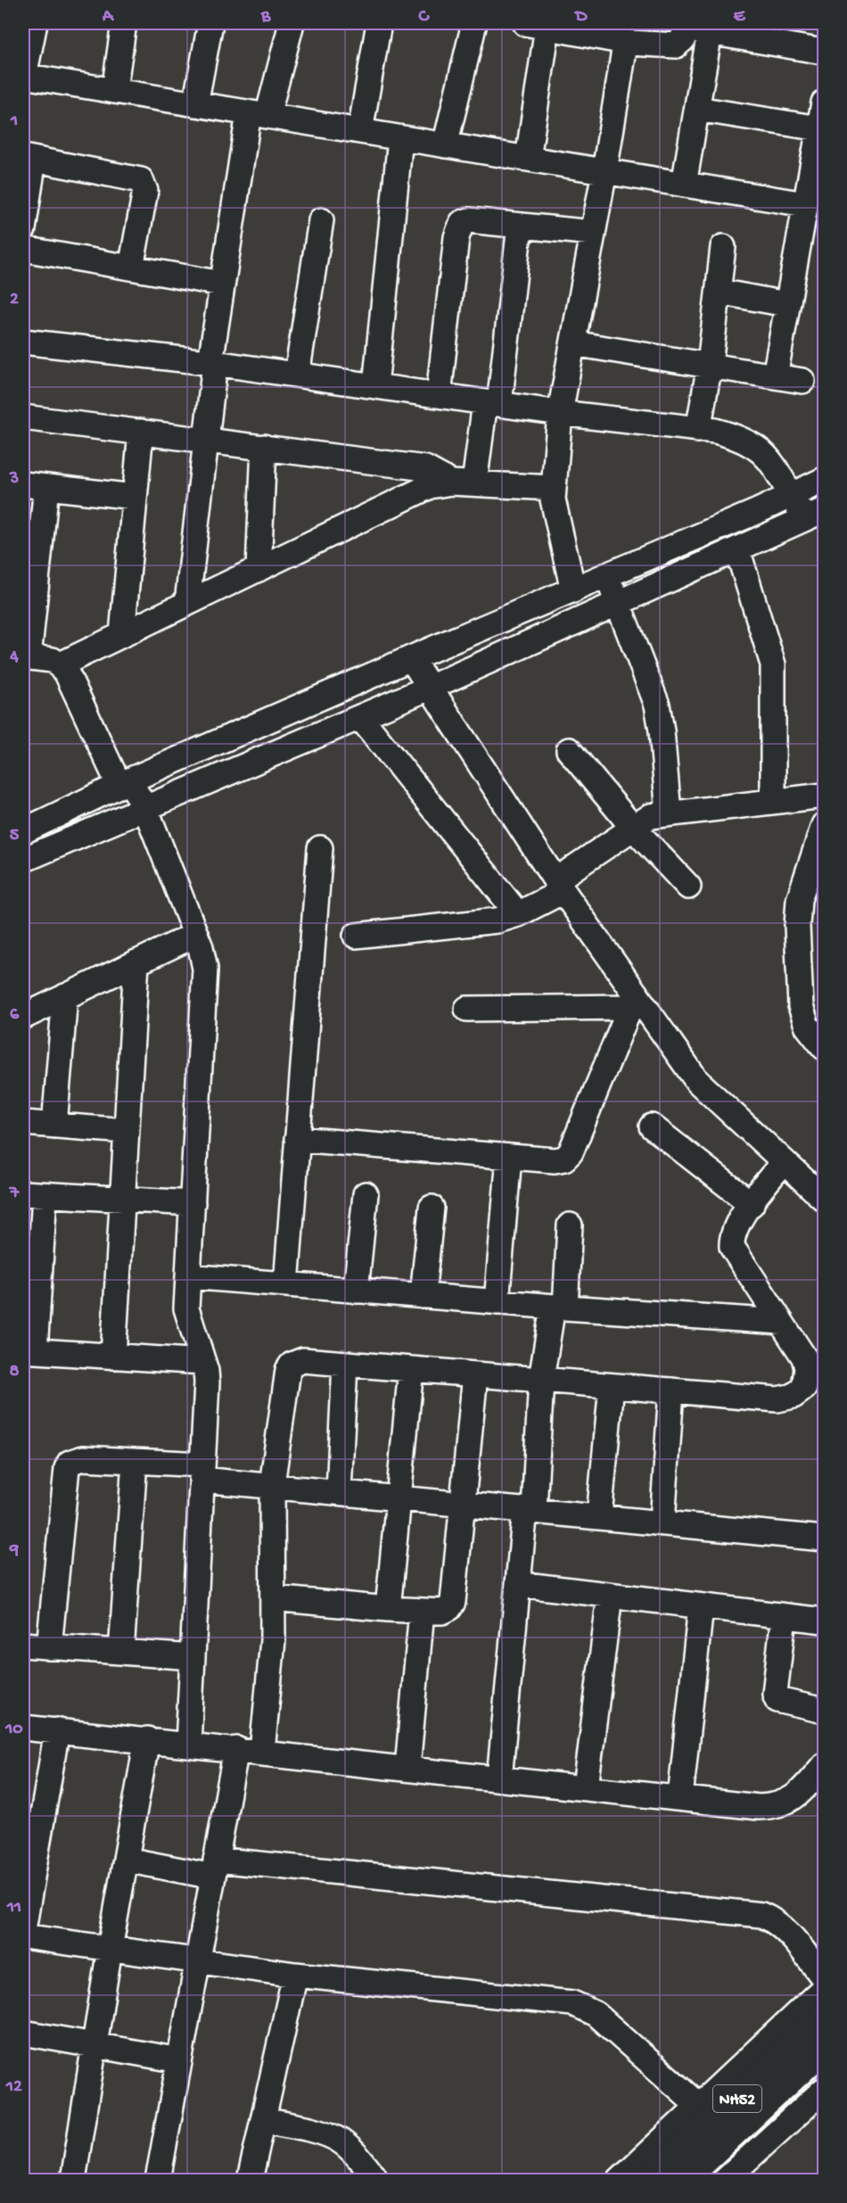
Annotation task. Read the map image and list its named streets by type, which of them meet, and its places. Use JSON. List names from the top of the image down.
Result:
{
  "streets": {
    "highway": ["NH52"]
  },
  "grid": {
    "columns": [
      "A",
      "B",
      "C",
      "D",
      "E"
    ],
    "rows": [
      "1",
      "2",
      "3",
      "4",
      "5",
      "6",
      "7",
      "8",
      "9",
      "10",
      "11",
      "12"
    ]
  }
}
